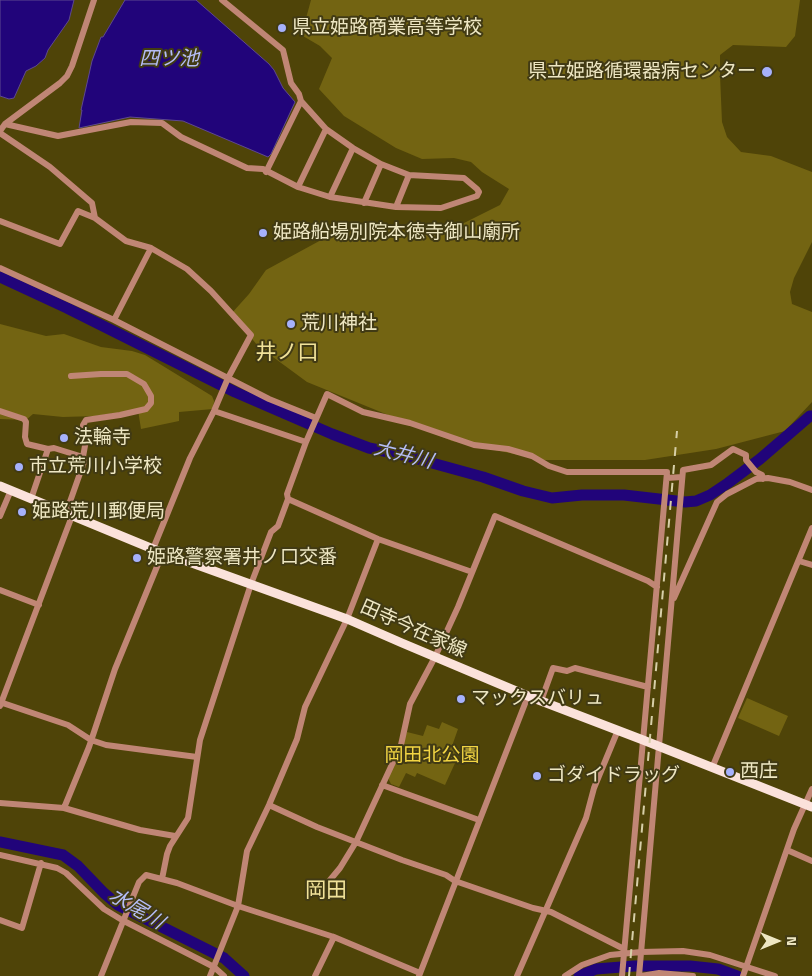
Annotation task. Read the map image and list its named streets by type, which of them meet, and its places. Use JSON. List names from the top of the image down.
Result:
{
  "streets": {
    "main road": ["田寺今在家線"]
  },
  "districts": ["井ノ口", "岡田"],
  "water": ["四ツ池", "大井川", "水尾川"],
  "parks": ["岡田北公園"],
  "places": [
    "県立姫路商業高等学校",
    "県立姫路循環器病センター",
    "姫路船場別院本徳寺御山廟所",
    "荒川神社",
    "法輪寺",
    "市立荒川小学校",
    "姫路荒川郵便局",
    "姫路警察署井ノ口交番",
    "マックスバリュ",
    "西庄",
    "ゴダイドラッグ"
  ],
  "north": "right"
}
